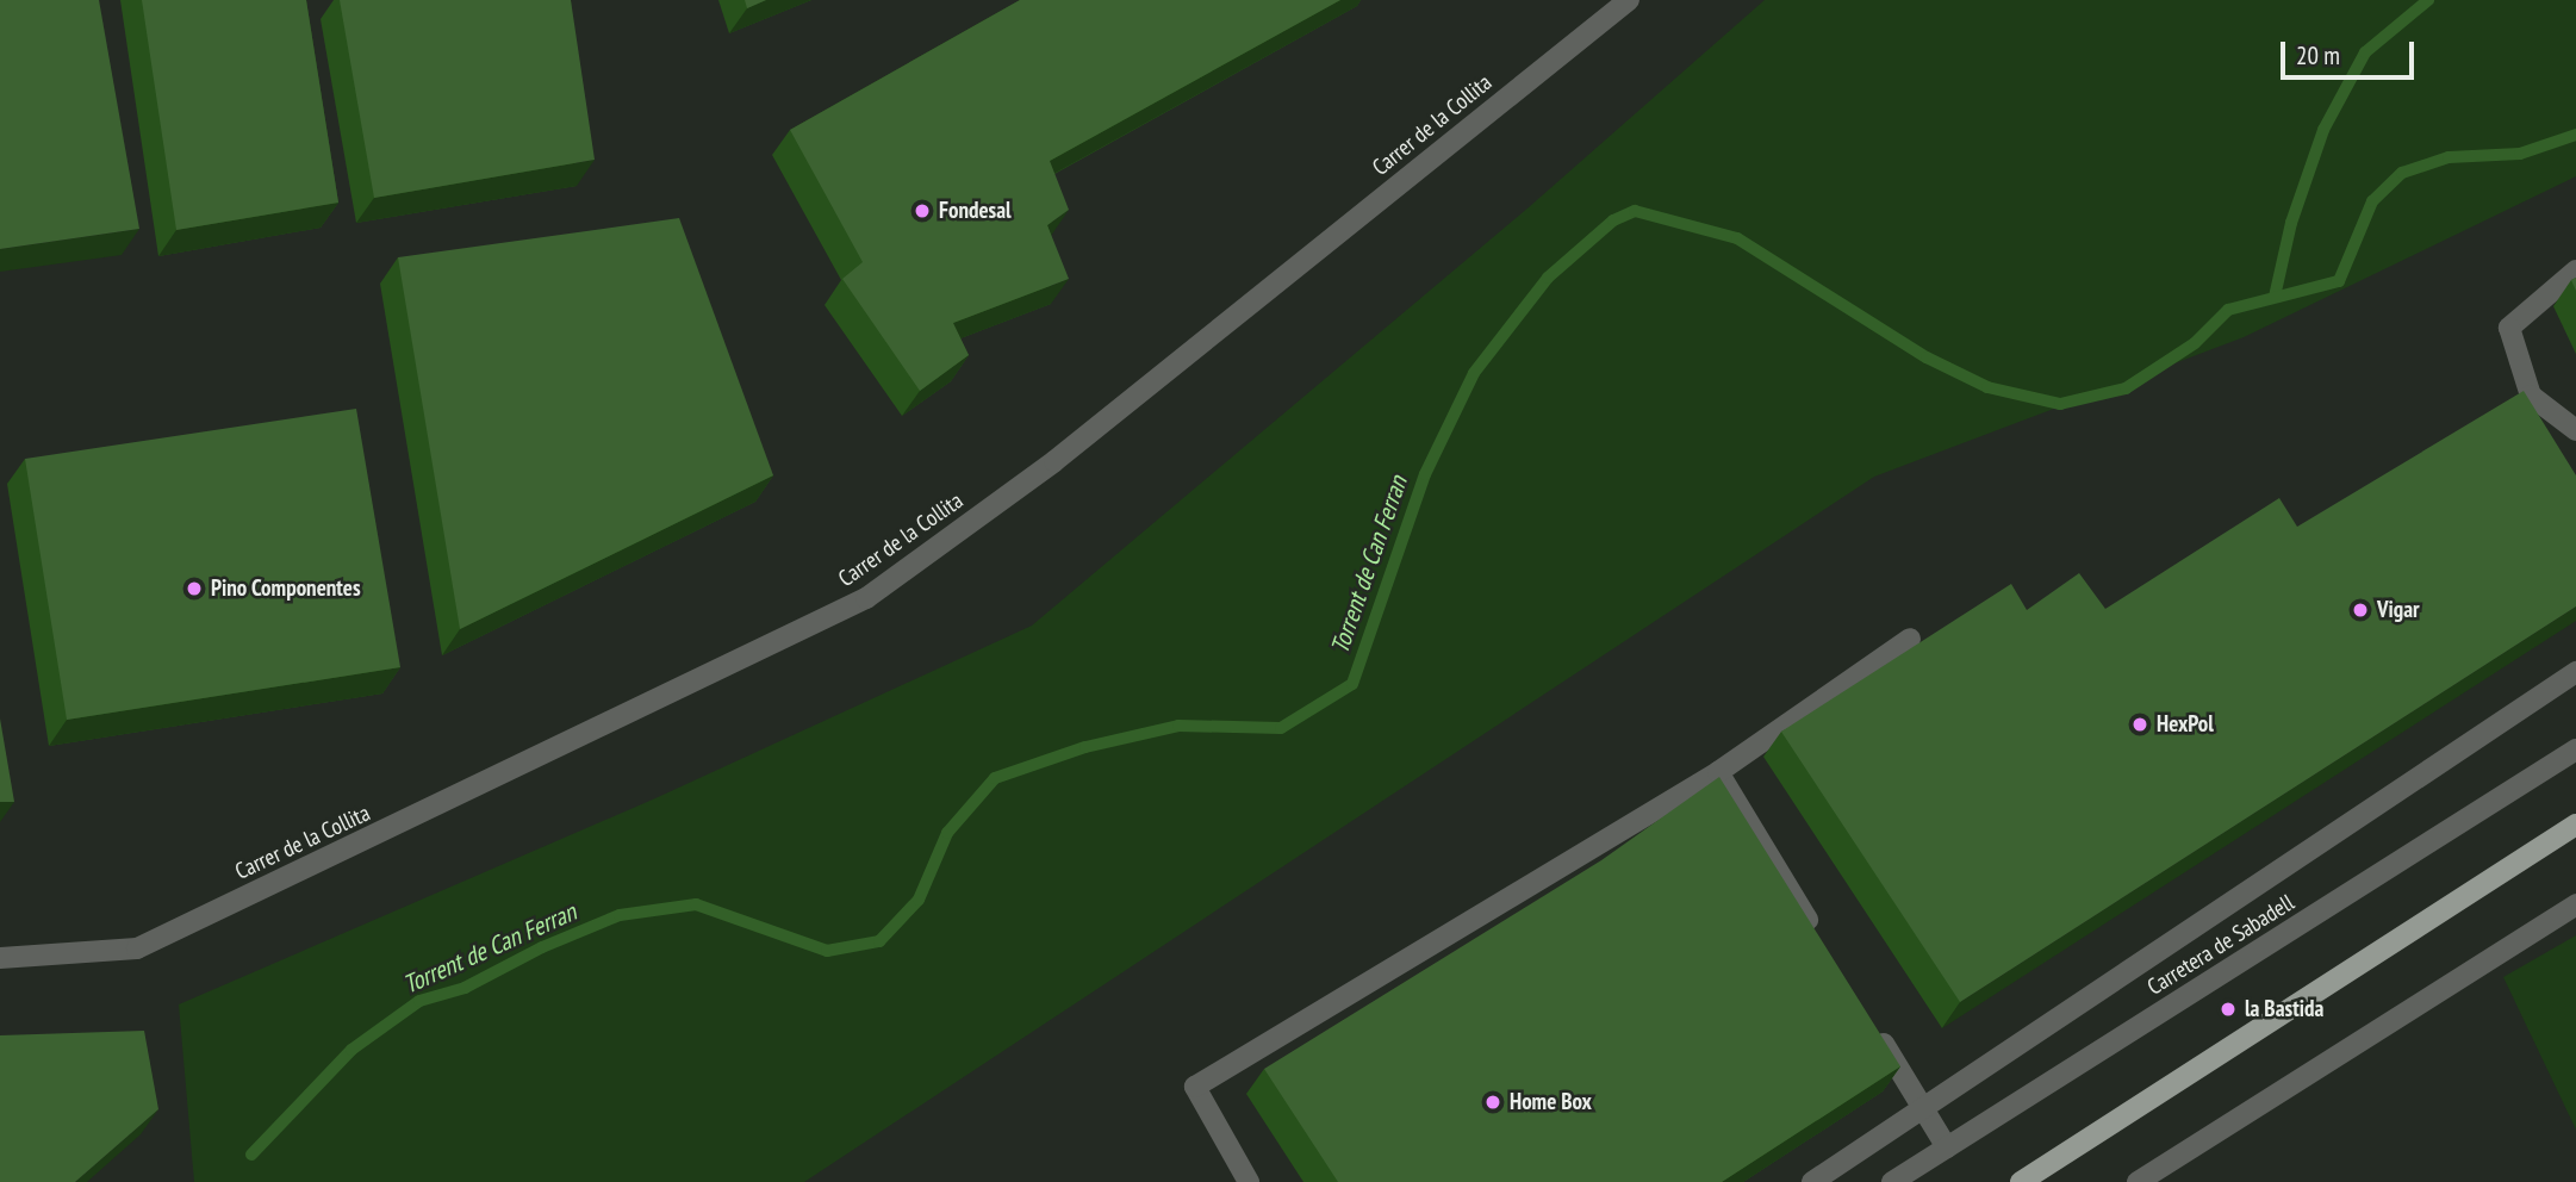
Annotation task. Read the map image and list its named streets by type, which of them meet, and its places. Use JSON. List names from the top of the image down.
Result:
{
  "streets": {
    "street": ["Carrer de la Collita", "Carretera de Sabadell"]
  },
  "water": ["Torrent de Can Ferran"],
  "places": [
    "Fondesal",
    "Pino Componentes",
    "Vigar",
    "HexPol",
    "la Bastida",
    "Home Box"
  ],
  "scale_bar": "20 m"
}
